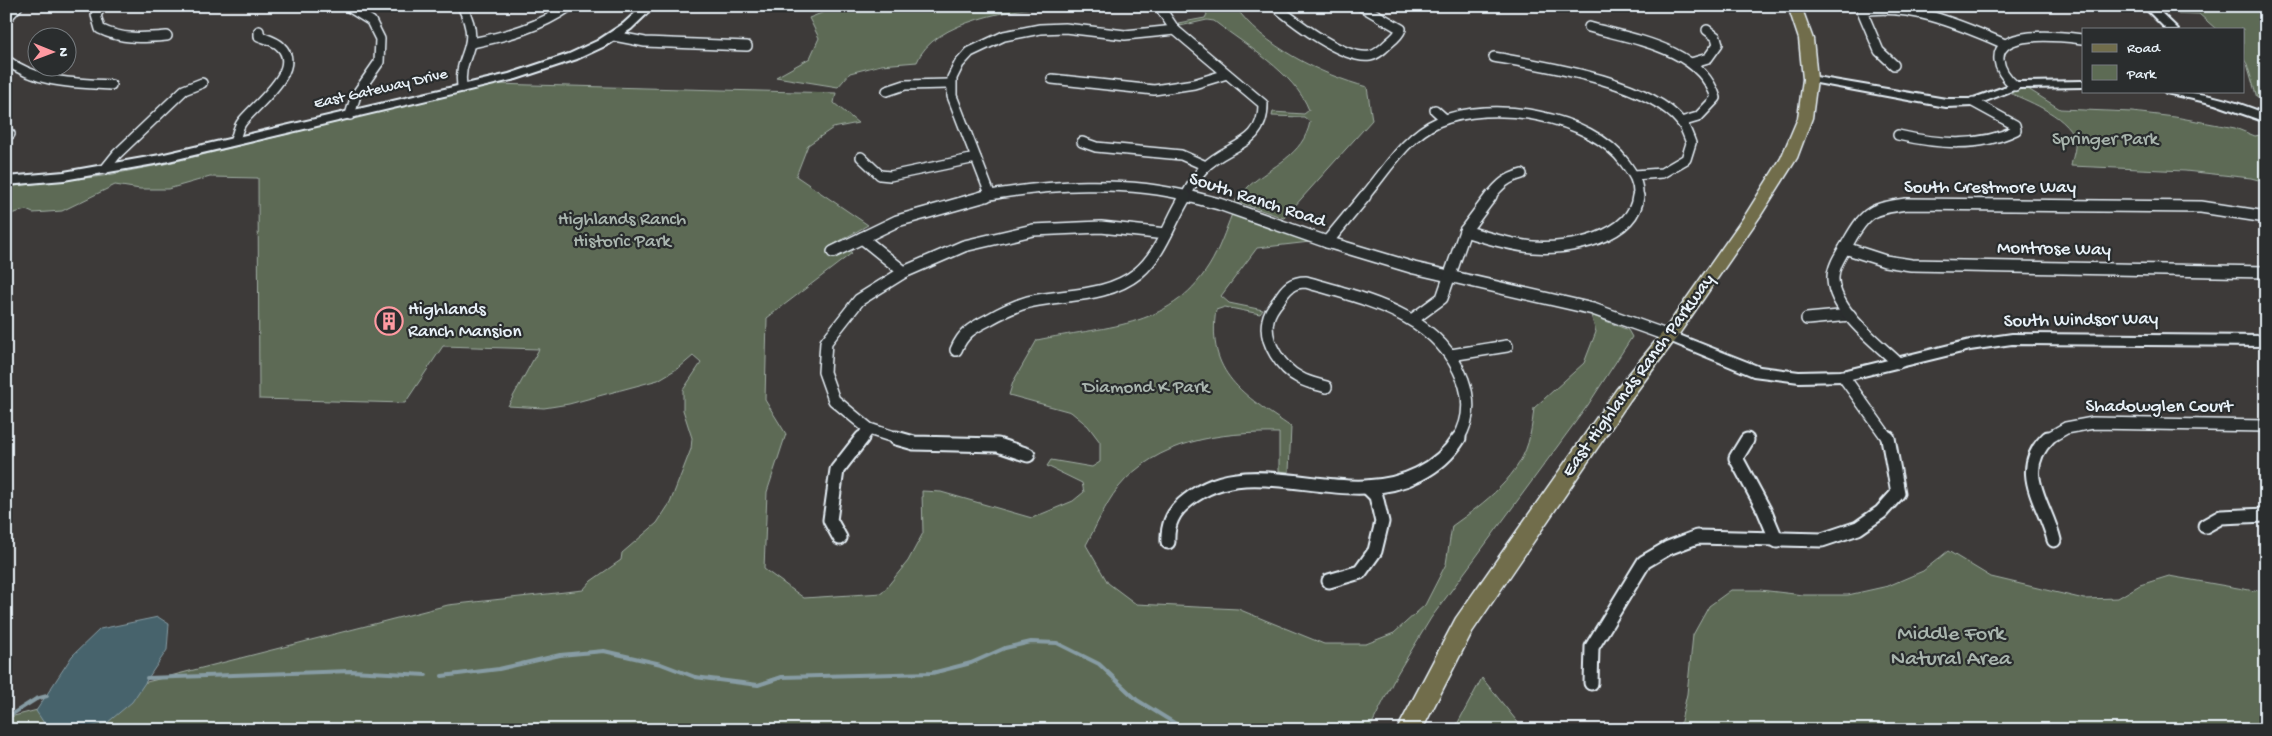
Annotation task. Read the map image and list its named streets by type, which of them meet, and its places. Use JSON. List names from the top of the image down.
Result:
{
  "streets": {
    "main road": ["East Highlands Ranch Parkway"],
    "street": [
      "East Gateway Drive",
      "South Crestmore Way",
      "South Ranch Road",
      "Montrose Way",
      "South Windsor Way",
      "Shadowglen Court"
    ]
  },
  "crossings": [
    ["South Crestmore Way", "Montrose Way"],
    ["South Crestmore Way", "South Windsor Way"],
    ["South Ranch Road", "South Windsor Way"],
    ["South Ranch Road", "East Highlands Ranch Parkway"],
    ["South Windsor Way", "East Highlands Ranch Parkway"]
  ],
  "parks": [
    "Springer Park",
    "Highlands Ranch Historic Park",
    "Diamond K Park",
    "Middle Fork Natural Area"
  ],
  "places": {
    "building": ["Highlands Ranch Mansion"]
  },
  "legend": ["Road", "Park"],
  "north": "right"
}
